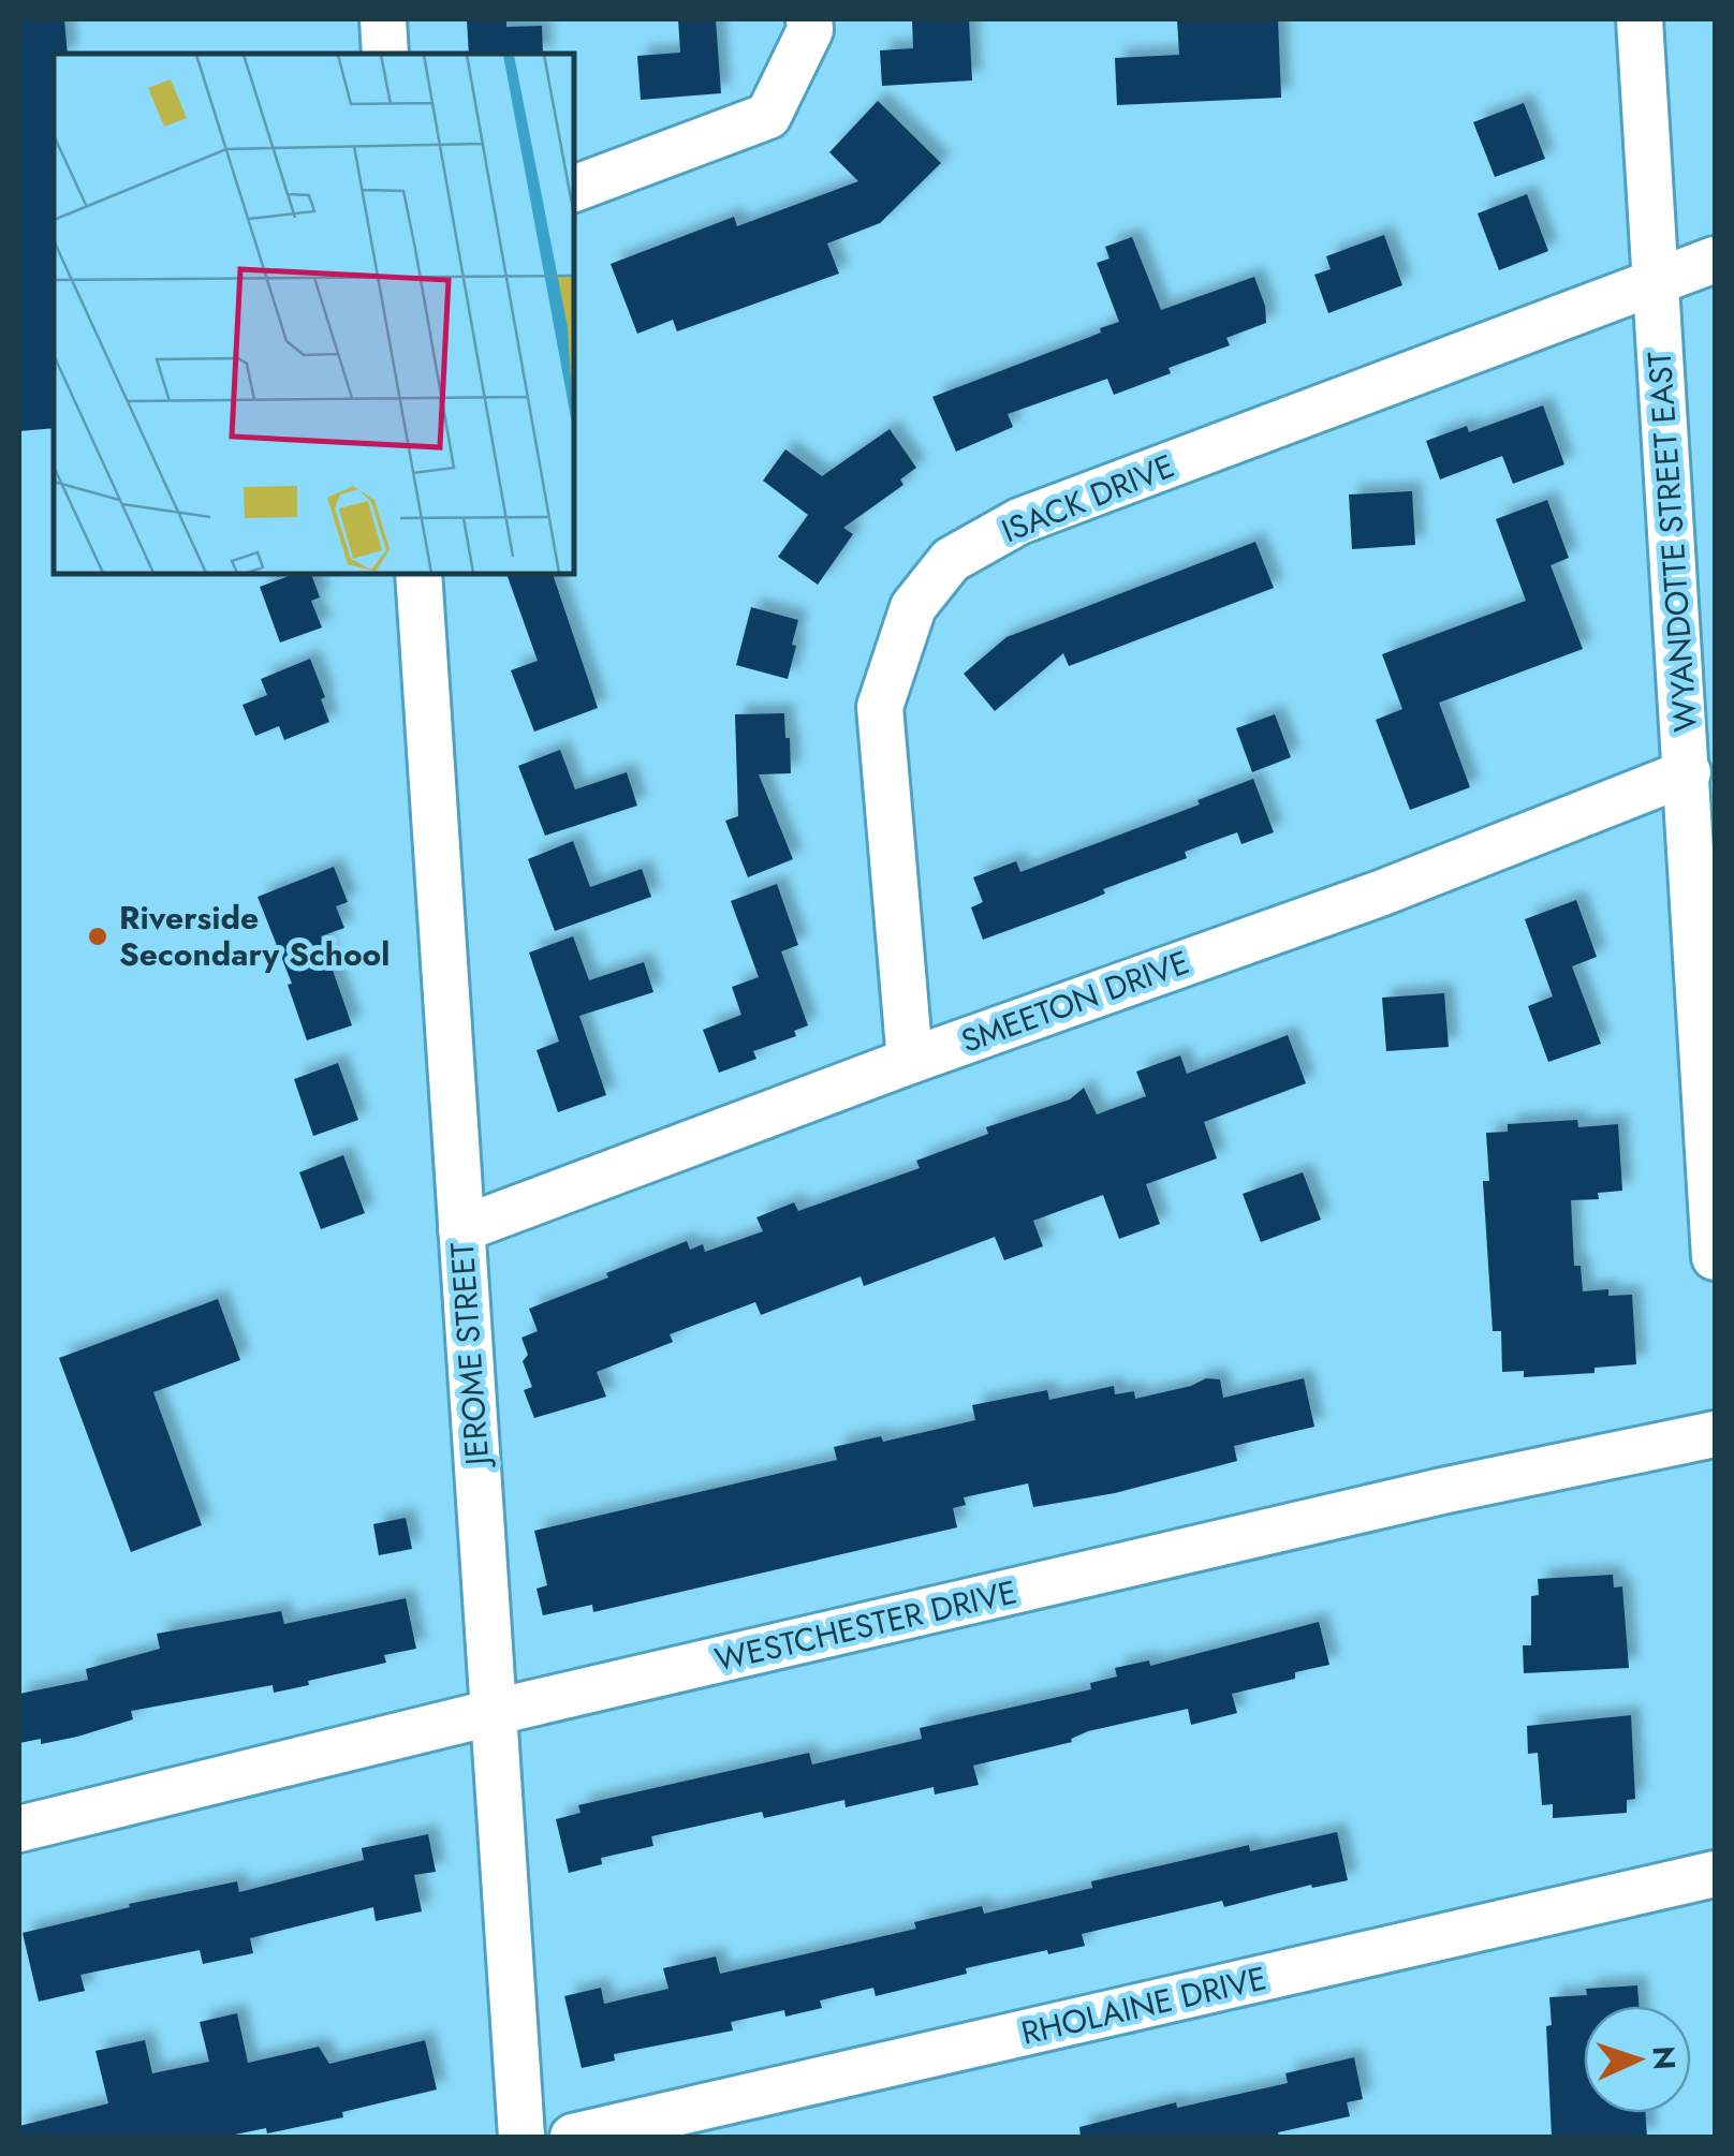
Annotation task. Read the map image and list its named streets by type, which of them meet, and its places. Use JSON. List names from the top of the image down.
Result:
{
  "streets": {
    "street": [
      "ISACK DRIVE",
      "WYANDOTTE STREET EAST",
      "SMEETON DRIVE",
      "JEROME STREET",
      "WESTCHESTER DRIVE",
      "RHOLAINE DRIVE"
    ]
  },
  "crossings": [
    ["ISACK DRIVE", "WYANDOTTE STREET EAST"],
    ["ISACK DRIVE", "SMEETON DRIVE"],
    ["WYANDOTTE STREET EAST", "SMEETON DRIVE"],
    ["SMEETON DRIVE", "JEROME STREET"],
    ["JEROME STREET", "WESTCHESTER DRIVE"]
  ],
  "places": ["Riverside Secondary School"],
  "north": "right"
}
